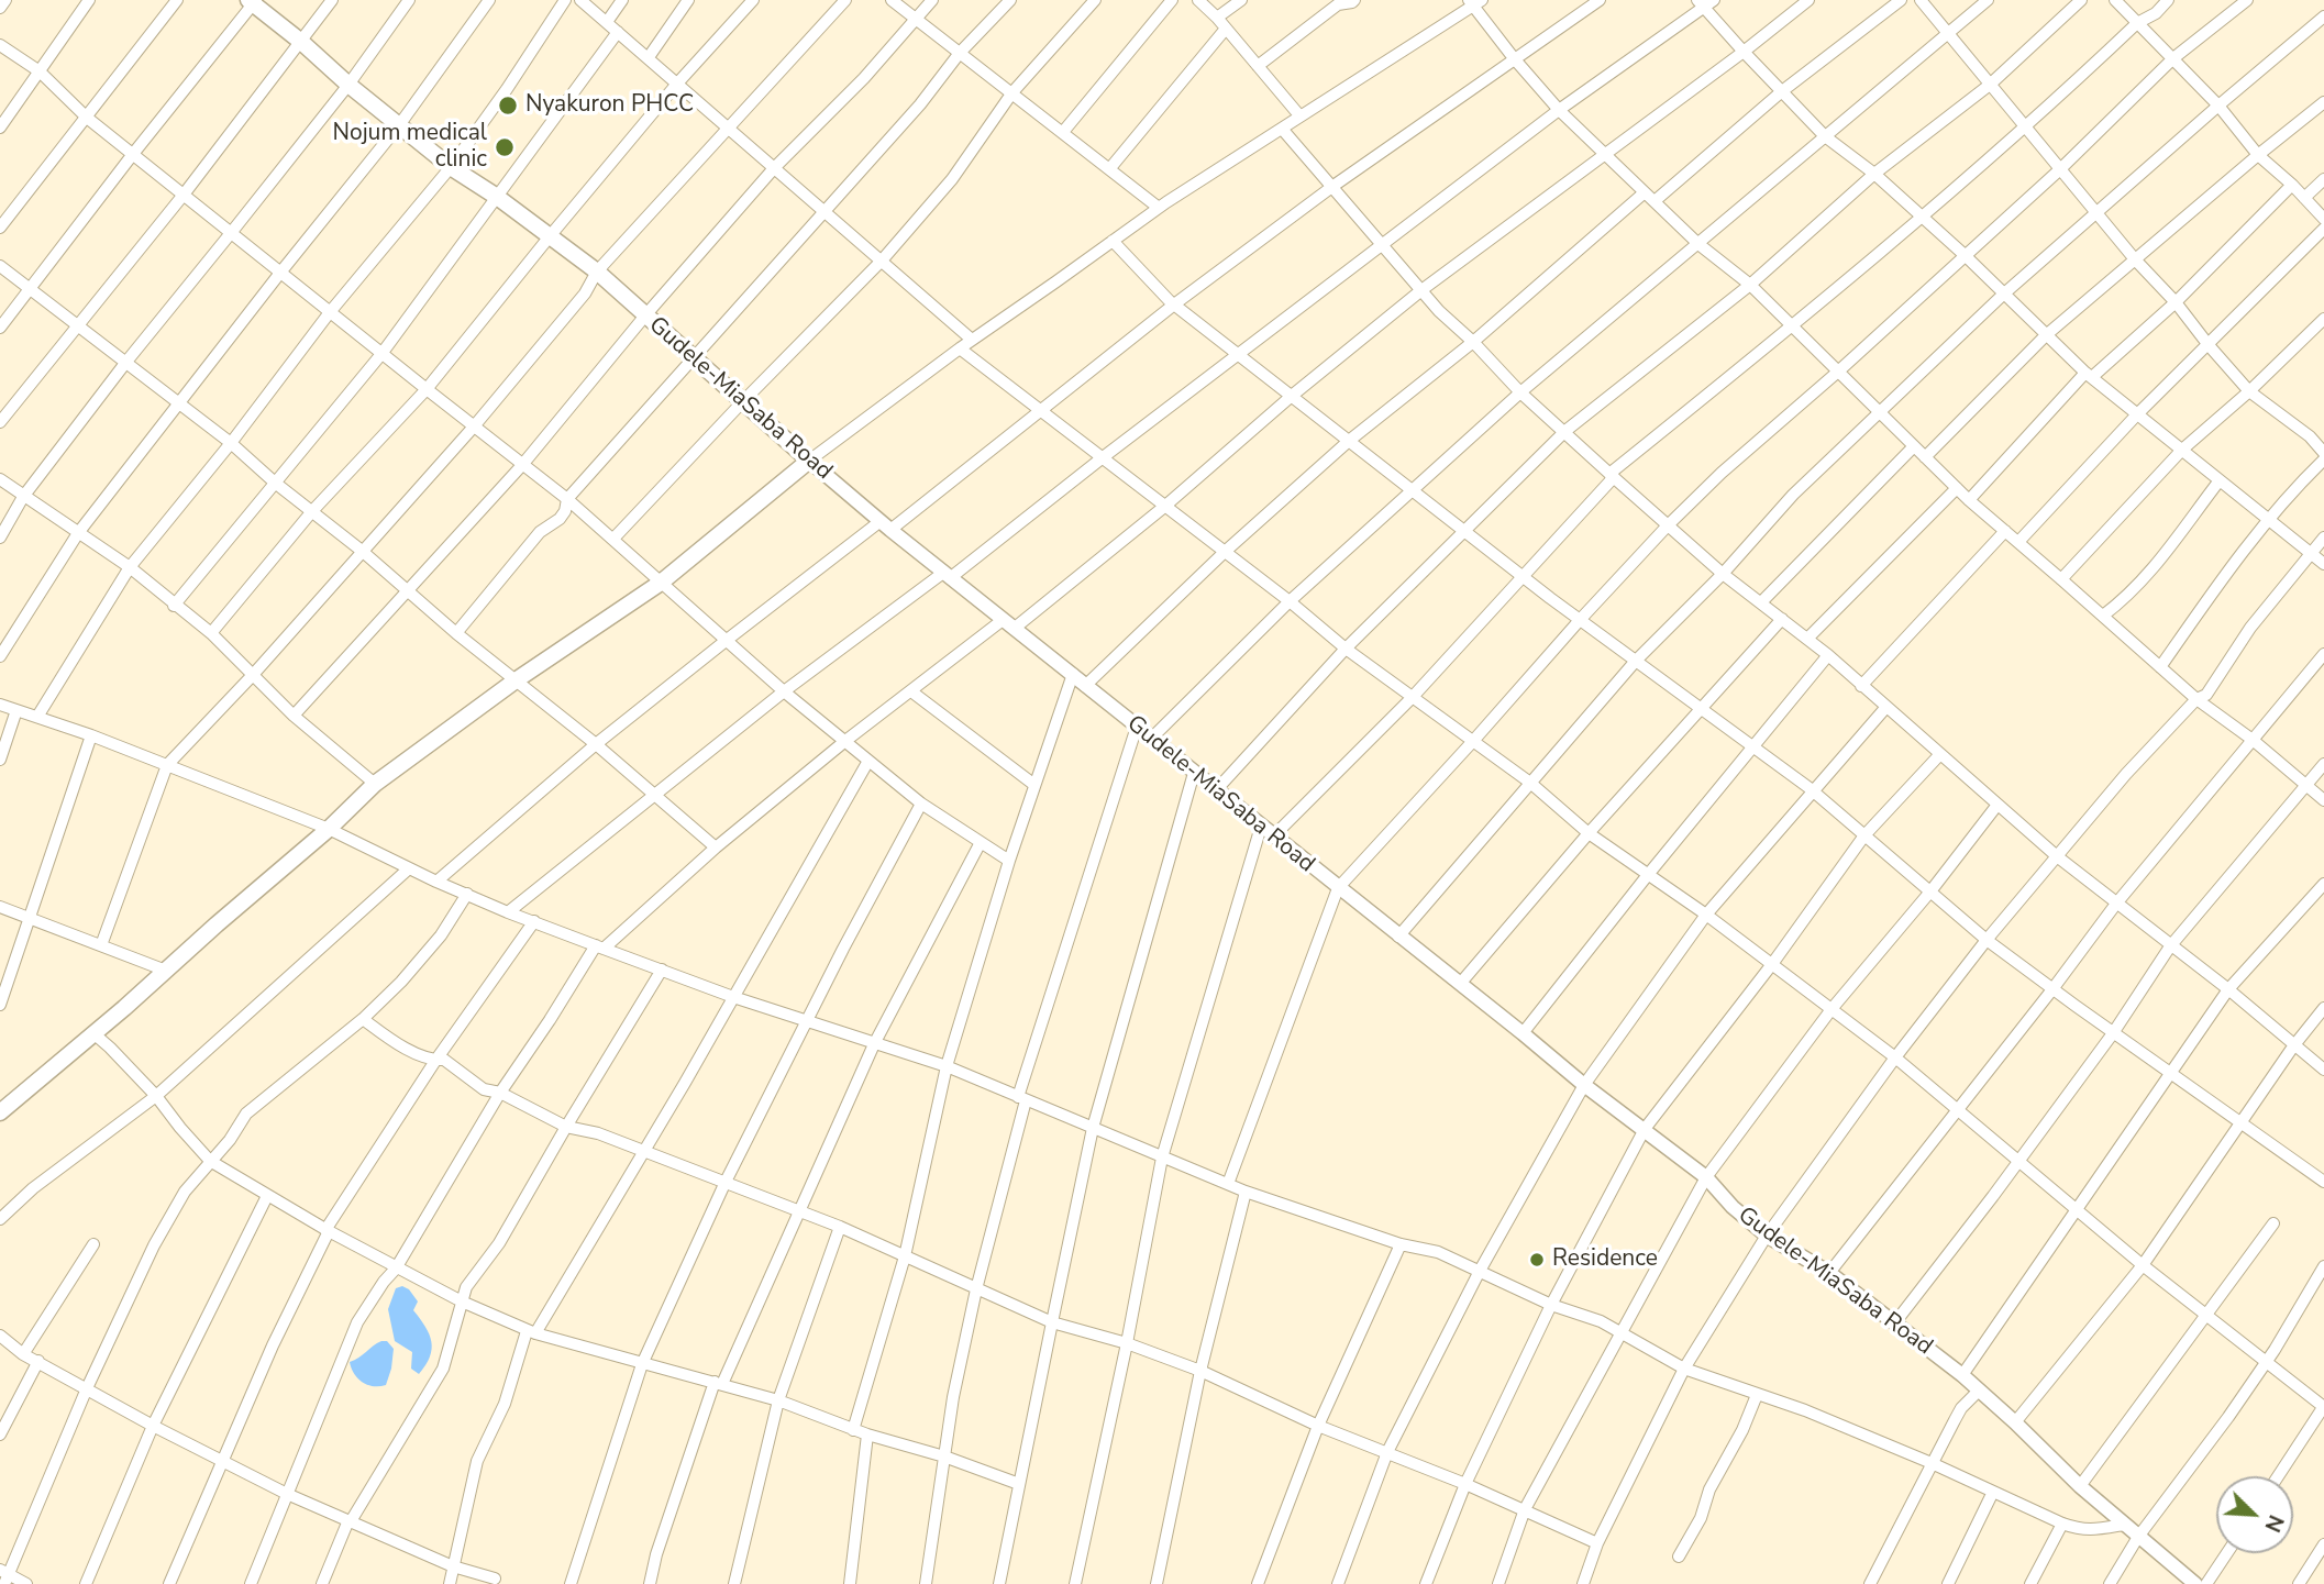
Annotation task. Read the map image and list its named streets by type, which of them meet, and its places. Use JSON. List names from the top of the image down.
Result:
{
  "streets": {
    "main road": ["Gudele-MiaSaba Road"]
  },
  "places": ["Nyakuron PHCC", "Nojum medical clinic", "Residence"],
  "north": "bottom right"
}
